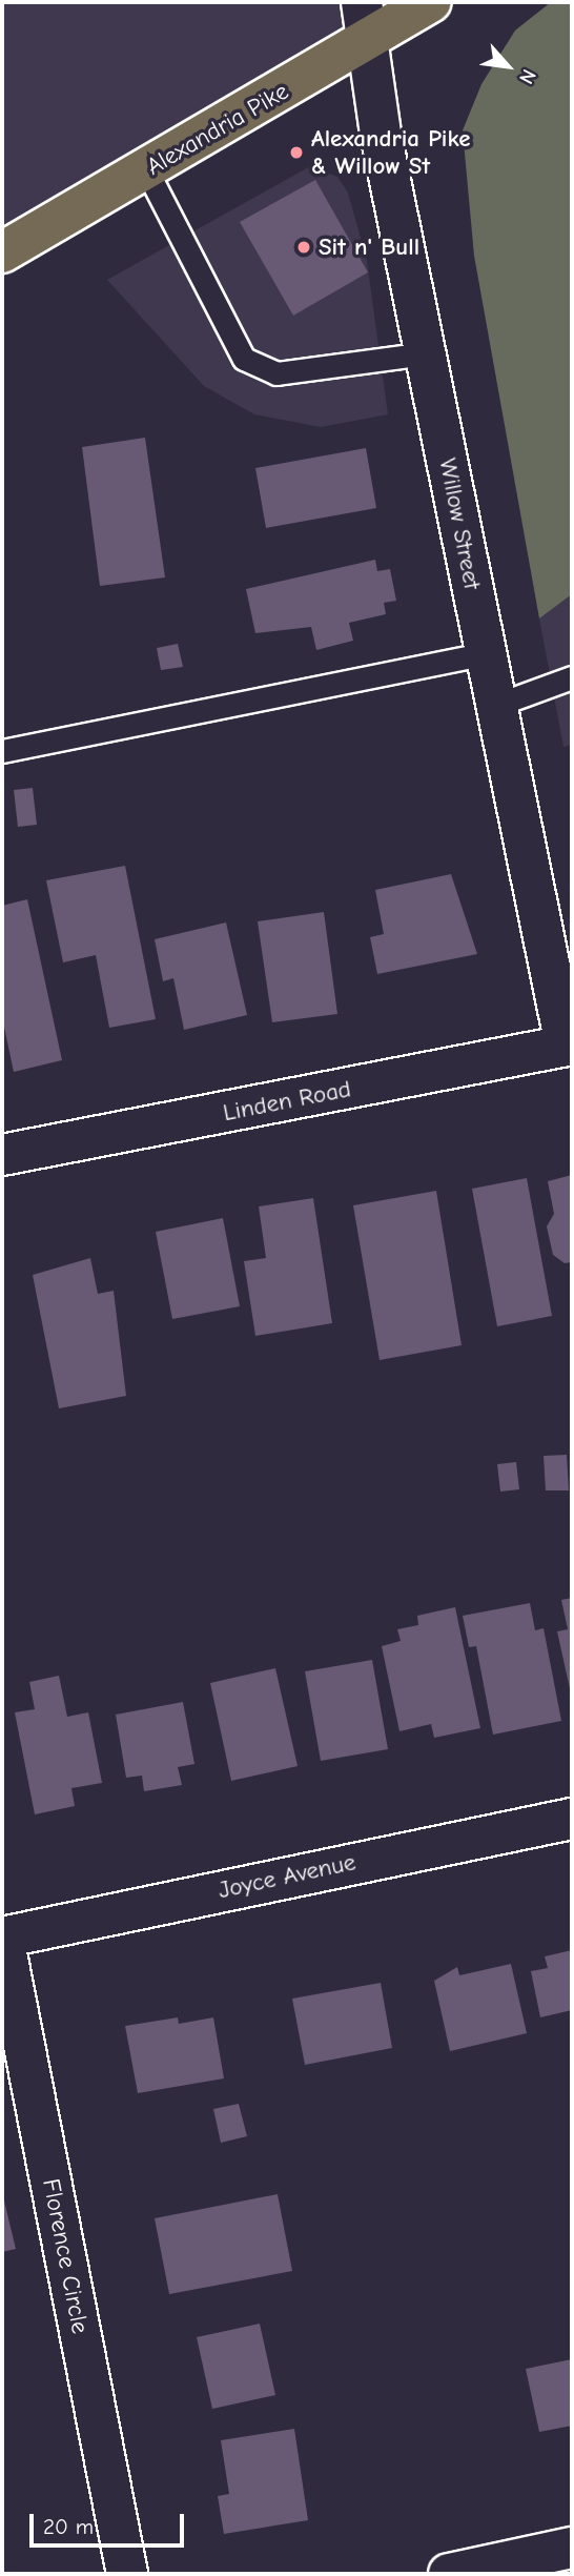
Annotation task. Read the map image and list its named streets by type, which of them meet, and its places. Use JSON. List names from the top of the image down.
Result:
{
  "streets": {
    "main road": ["Alexandria Pike"],
    "street": [
      "Willow Street",
      "Linden Road",
      "Joyce Avenue",
      "Florence Circle"
    ]
  },
  "crossings": [
    ["Alexandria Pike", "Willow Street"],
    ["Willow Street", "Linden Road"],
    ["Joyce Avenue", "Florence Circle"]
  ],
  "places": ["Alexandria Pike & Willow St", "Sit n' Bull"],
  "scale_bar": "20 m",
  "north": "bottom right"
}
